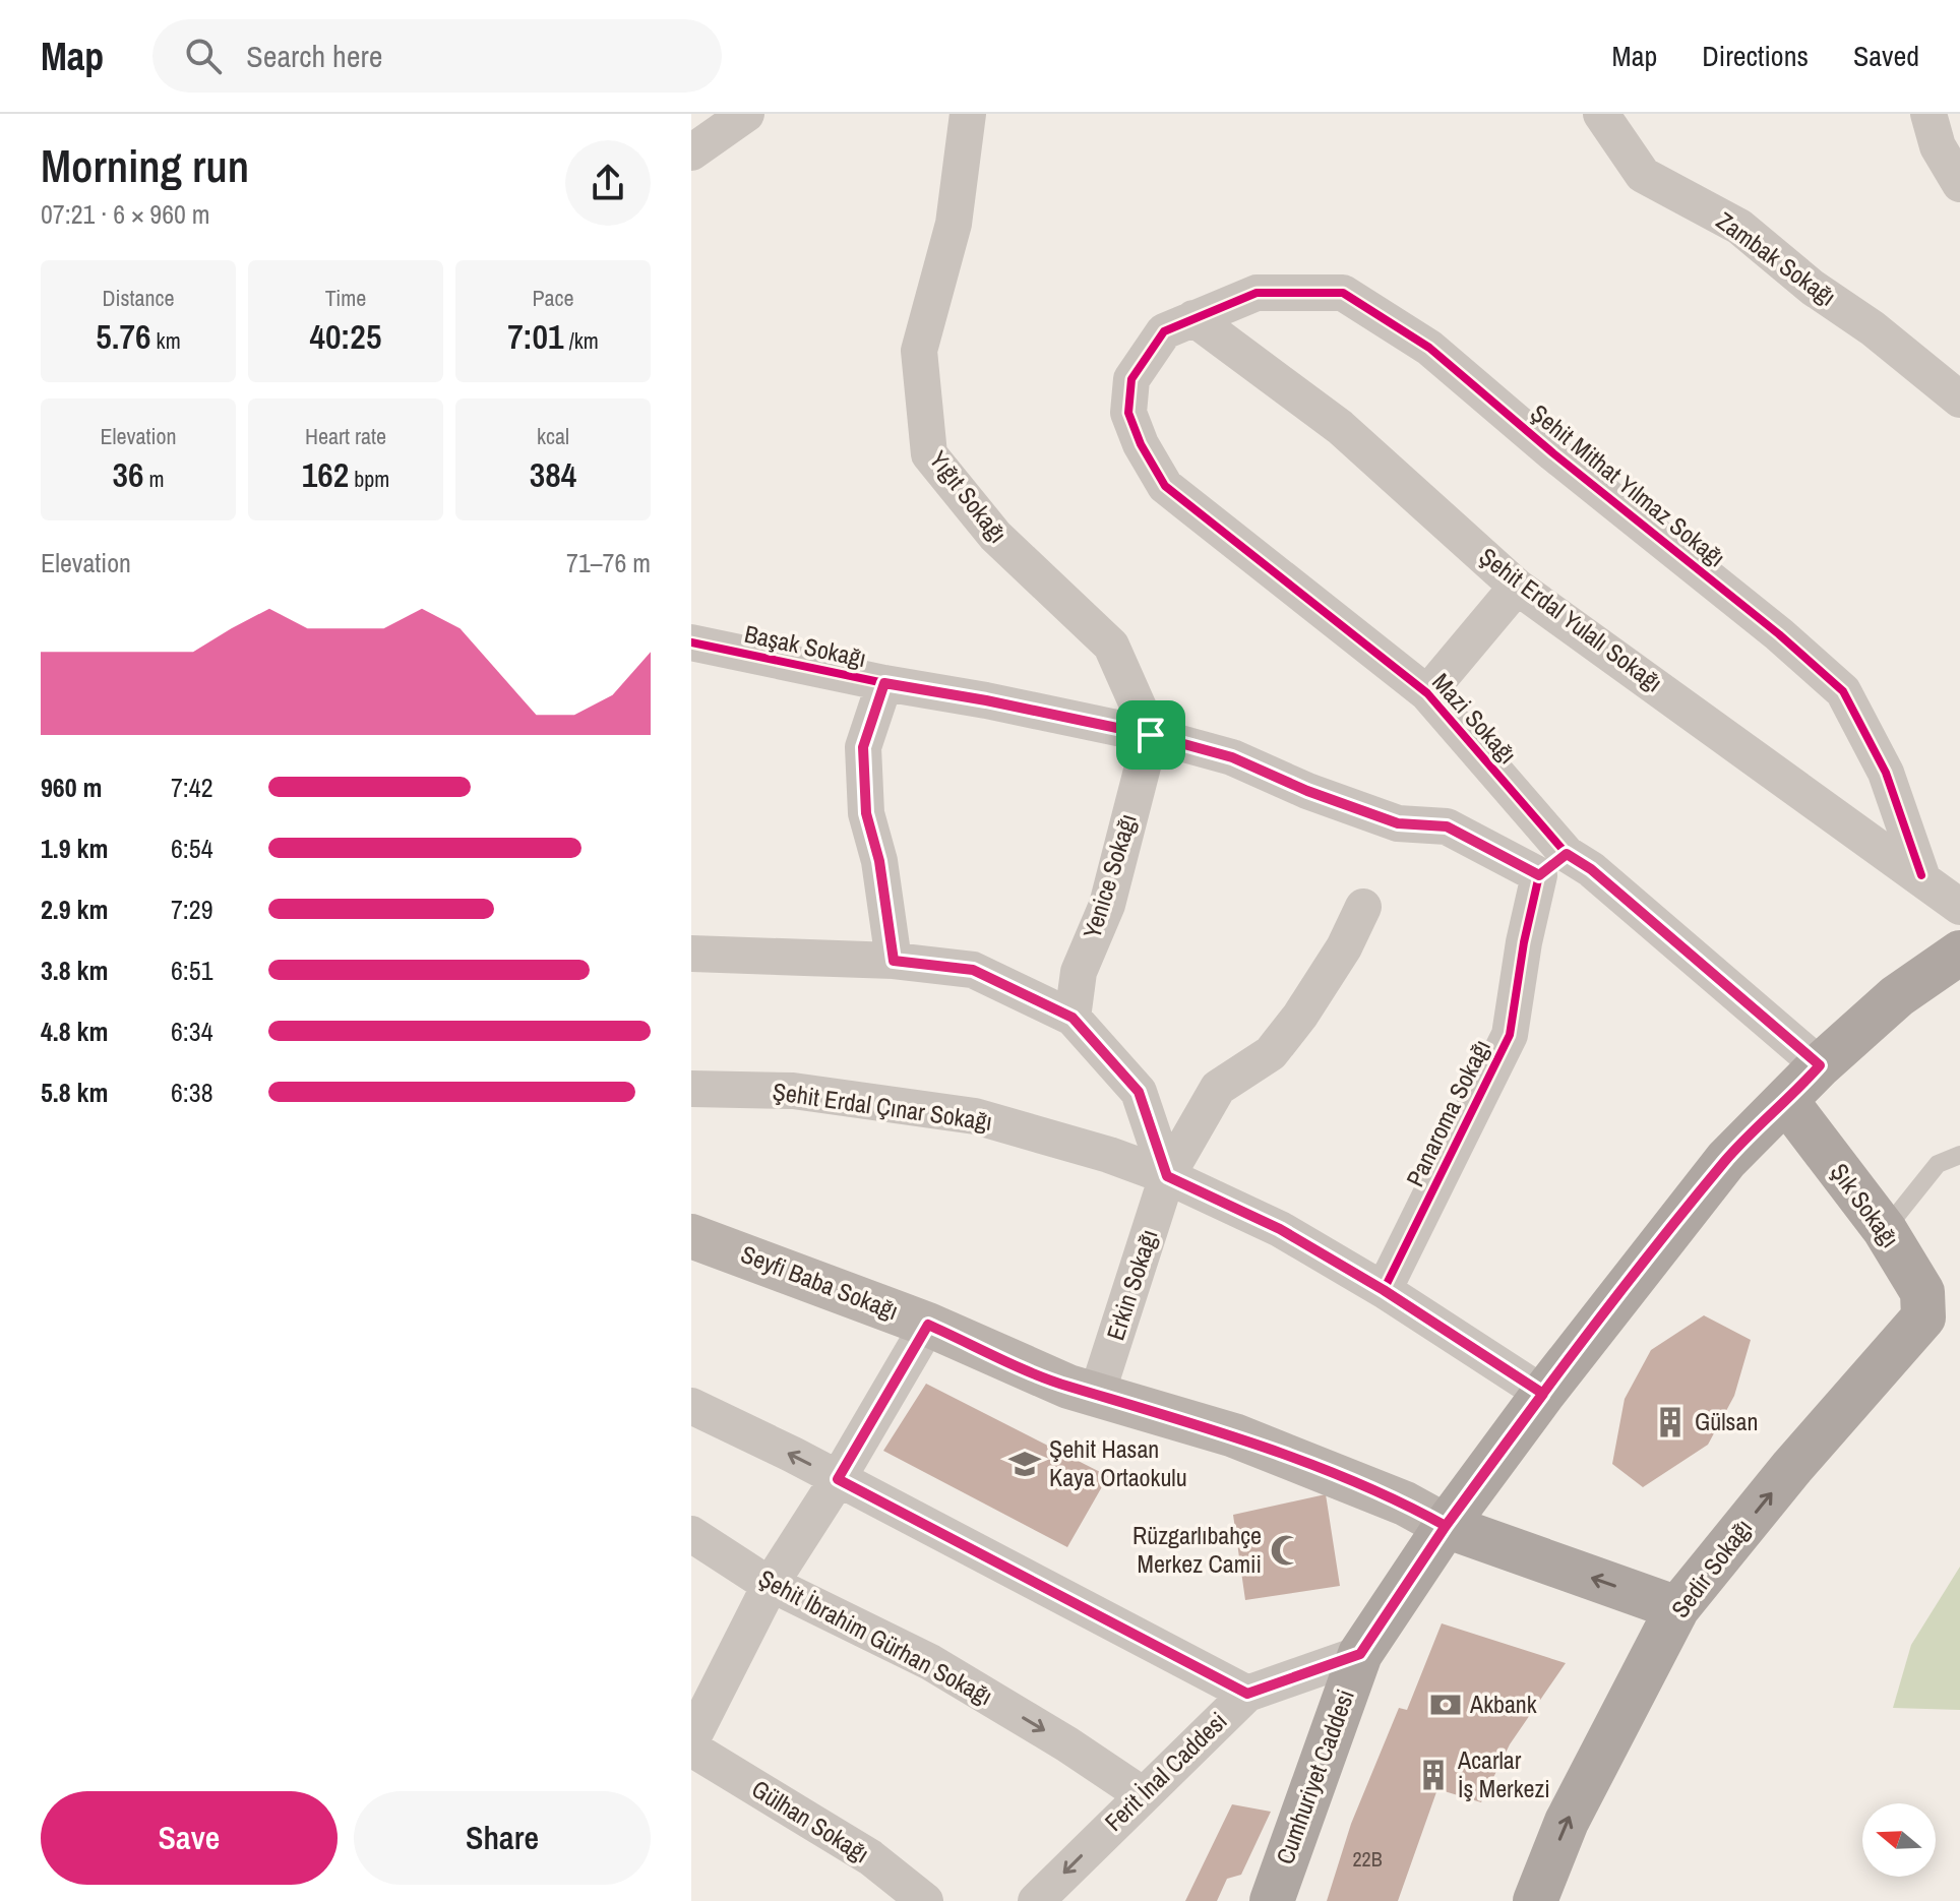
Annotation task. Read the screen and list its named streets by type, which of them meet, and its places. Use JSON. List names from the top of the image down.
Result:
{
  "streets": {
    "main road": ["Şık Sokağı", "Sedir Sokağı", "Cumhuriyet Caddesi"],
    "street": [
      "Zambak Sokağı",
      "Şehit Mithat Yılmaz Sokağı",
      "Yığıt Sokağı",
      "Şehit Erdal Yulalı Sokağı",
      "Başak Sokağı",
      "Mazi Sokağı",
      "Yenice Sokağı",
      "Şehit Erdal Çınar Sokağı",
      "Panaroma Sokağı",
      "Seyfi Baba Sokağı",
      "Erkin Sokağı",
      "Şehit İbrahim Gürhan Sokağı",
      "Ferit İnal Caddesi",
      "Gülhan Sokağı"
    ]
  },
  "crossings": [
    ["Şehit Mithat Yılmaz Sokağı", "Şehit Erdal Yulalı Sokağı"],
    ["Şehit Mithat Yılmaz Sokağı", "Mazi Sokağı"],
    ["Yığıt Sokağı", "Başak Sokağı"],
    ["Yığıt Sokağı", "Yenice Sokağı"],
    ["Şehit Erdal Yulalı Sokağı", "Mazi Sokağı"],
    ["Başak Sokağı", "Yenice Sokağı"],
    ["Mazi Sokağı", "Panaroma Sokağı"],
    ["Mazi Sokağı", "Cumhuriyet Caddesi"],
    ["Şehit Erdal Çınar Sokağı", "Panaroma Sokağı"],
    ["Şehit Erdal Çınar Sokağı", "Erkin Sokağı"],
    ["Şehit Erdal Çınar Sokağı", "Cumhuriyet Caddesi"],
    ["Şık Sokağı", "Sedir Sokağı"],
    ["Şık Sokağı", "Cumhuriyet Caddesi"],
    ["Seyfi Baba Sokağı", "Erkin Sokağı"],
    ["Seyfi Baba Sokağı", "Cumhuriyet Caddesi"],
    ["Şehit İbrahim Gürhan Sokağı", "Ferit İnal Caddesi"],
    ["Ferit İnal Caddesi", "Cumhuriyet Caddesi"]
  ],
  "one_way": ["Sedir Sokağı", "Ferit İnal Caddesi"],
  "places": {
    "building": ["Gülsan", "Acarlar İş Merkezi"],
    "school or university": ["Şehit Hasan Kaya Ortaokulu"],
    "mosque": ["Rüzgarlıbahçe Merkez Camii"],
    "bank": ["Akbank"]
  },
  "house_numbers": ["22B"],
  "north": "left",
  "page": {
    "header": "Map",
    "search": "Search here",
    "nav": ["Map", "Directions", "Saved"],
    "heading": ["Morning run", "07:21 · 6 × 960 m"],
    "stats": [
      ["Distance", "5.76 km"],
      ["Time", "40:25"],
      ["Pace", "7:01 /km"],
      ["Elevation", "36 m"],
      ["Heart rate", "162 bpm"],
      ["kcal", "384"]
    ],
    "chart": ["Elevation", "71–76 m"],
    "list": [
      {
        "name": "960 m",
        "note": "7:42"
      },
      {
        "name": "1.9 km",
        "note": "6:54"
      },
      {
        "name": "2.9 km",
        "note": "7:29"
      },
      {
        "name": "3.8 km",
        "note": "6:51"
      },
      {
        "name": "4.8 km",
        "note": "6:34"
      },
      {
        "name": "5.8 km",
        "note": "6:38"
      }
    ],
    "buttons": ["Save", "Share"]
  }
}
